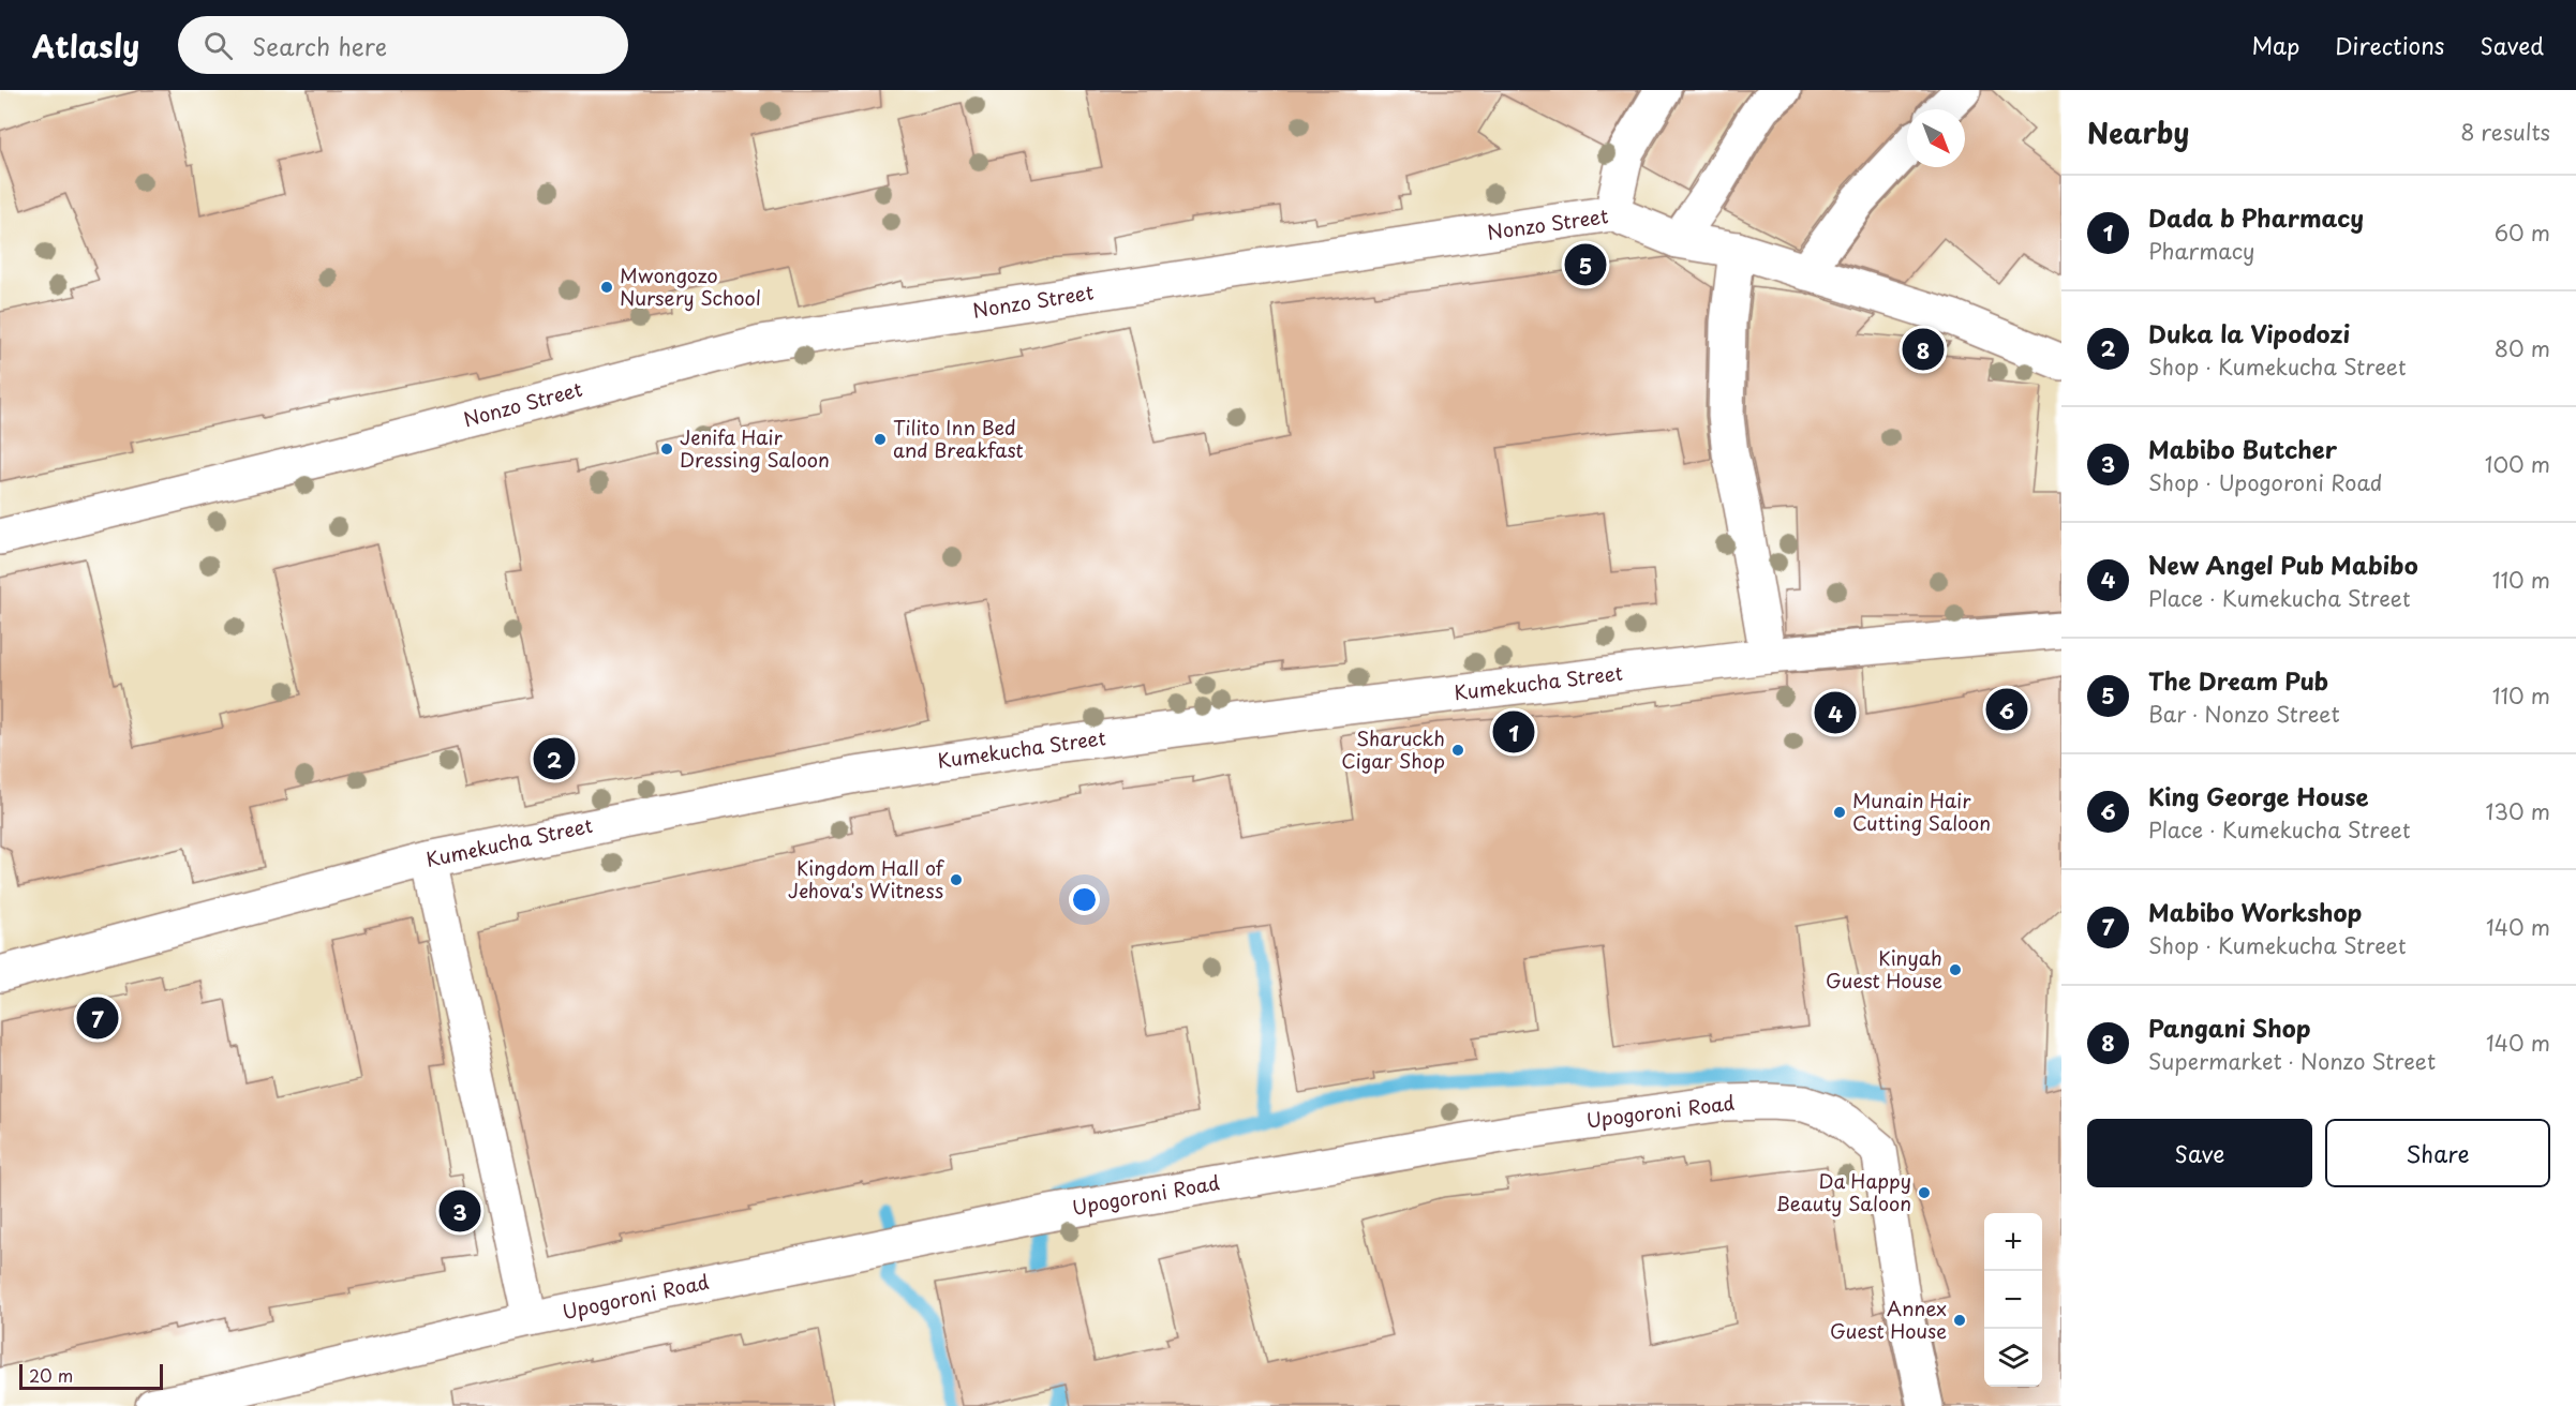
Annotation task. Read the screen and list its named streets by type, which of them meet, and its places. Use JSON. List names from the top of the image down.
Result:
{
  "streets": {
    "street": ["Nonzo Street", "Kumekucha Street", "Upogoroni Road"]
  },
  "places": [
    "Mwongozo Nursery School",
    "Tilito Inn Bed and Breakfast",
    "Jenifa Hair Dressing Saloon",
    "Sharuckh Cigar Shop",
    "Munain Hair Cutting Saloon",
    "Kingdom Hall of Jehova's Witness",
    "Kinyah Guest House",
    "Da Happy Beauty Saloon",
    "Annex Guest House"
  ],
  "scale_bar": "20 m",
  "north": "bottom right",
  "page": {
    "header": "Atlasly",
    "search": "Search here",
    "nav": ["Map", "Directions", "Saved"],
    "heading": ["Nearby", "8 results"],
    "list": [
      {
        "mark": "1",
        "name": "Dada b Pharmacy",
        "note": "Pharmacy",
        "value": "60 m"
      },
      {
        "mark": "2",
        "name": "Duka la Vipodozi",
        "note": "Shop · Kumekucha Street",
        "value": "80 m"
      },
      {
        "mark": "3",
        "name": "Mabibo Butcher",
        "note": "Shop · Upogoroni Road",
        "value": "100 m"
      },
      {
        "mark": "4",
        "name": "New Angel Pub Mabibo",
        "note": "Place · Kumekucha Street",
        "value": "110 m"
      },
      {
        "mark": "5",
        "name": "The Dream Pub",
        "note": "Bar · Nonzo Street",
        "value": "110 m"
      },
      {
        "mark": "6",
        "name": "King George House",
        "note": "Place · Kumekucha Street",
        "value": "130 m"
      },
      {
        "mark": "7",
        "name": "Mabibo Workshop",
        "note": "Shop · Kumekucha Street",
        "value": "140 m"
      },
      {
        "mark": "8",
        "name": "Pangani Shop",
        "note": "Supermarket · Nonzo Street",
        "value": "140 m"
      }
    ],
    "pins": [
      "5",
      "8",
      "6",
      "4",
      "1",
      "2",
      "7",
      "3"
    ],
    "buttons": ["Save", "Share"],
    "map_buttons": ["+", "−"],
    "scale": "20 m"
  }
}
